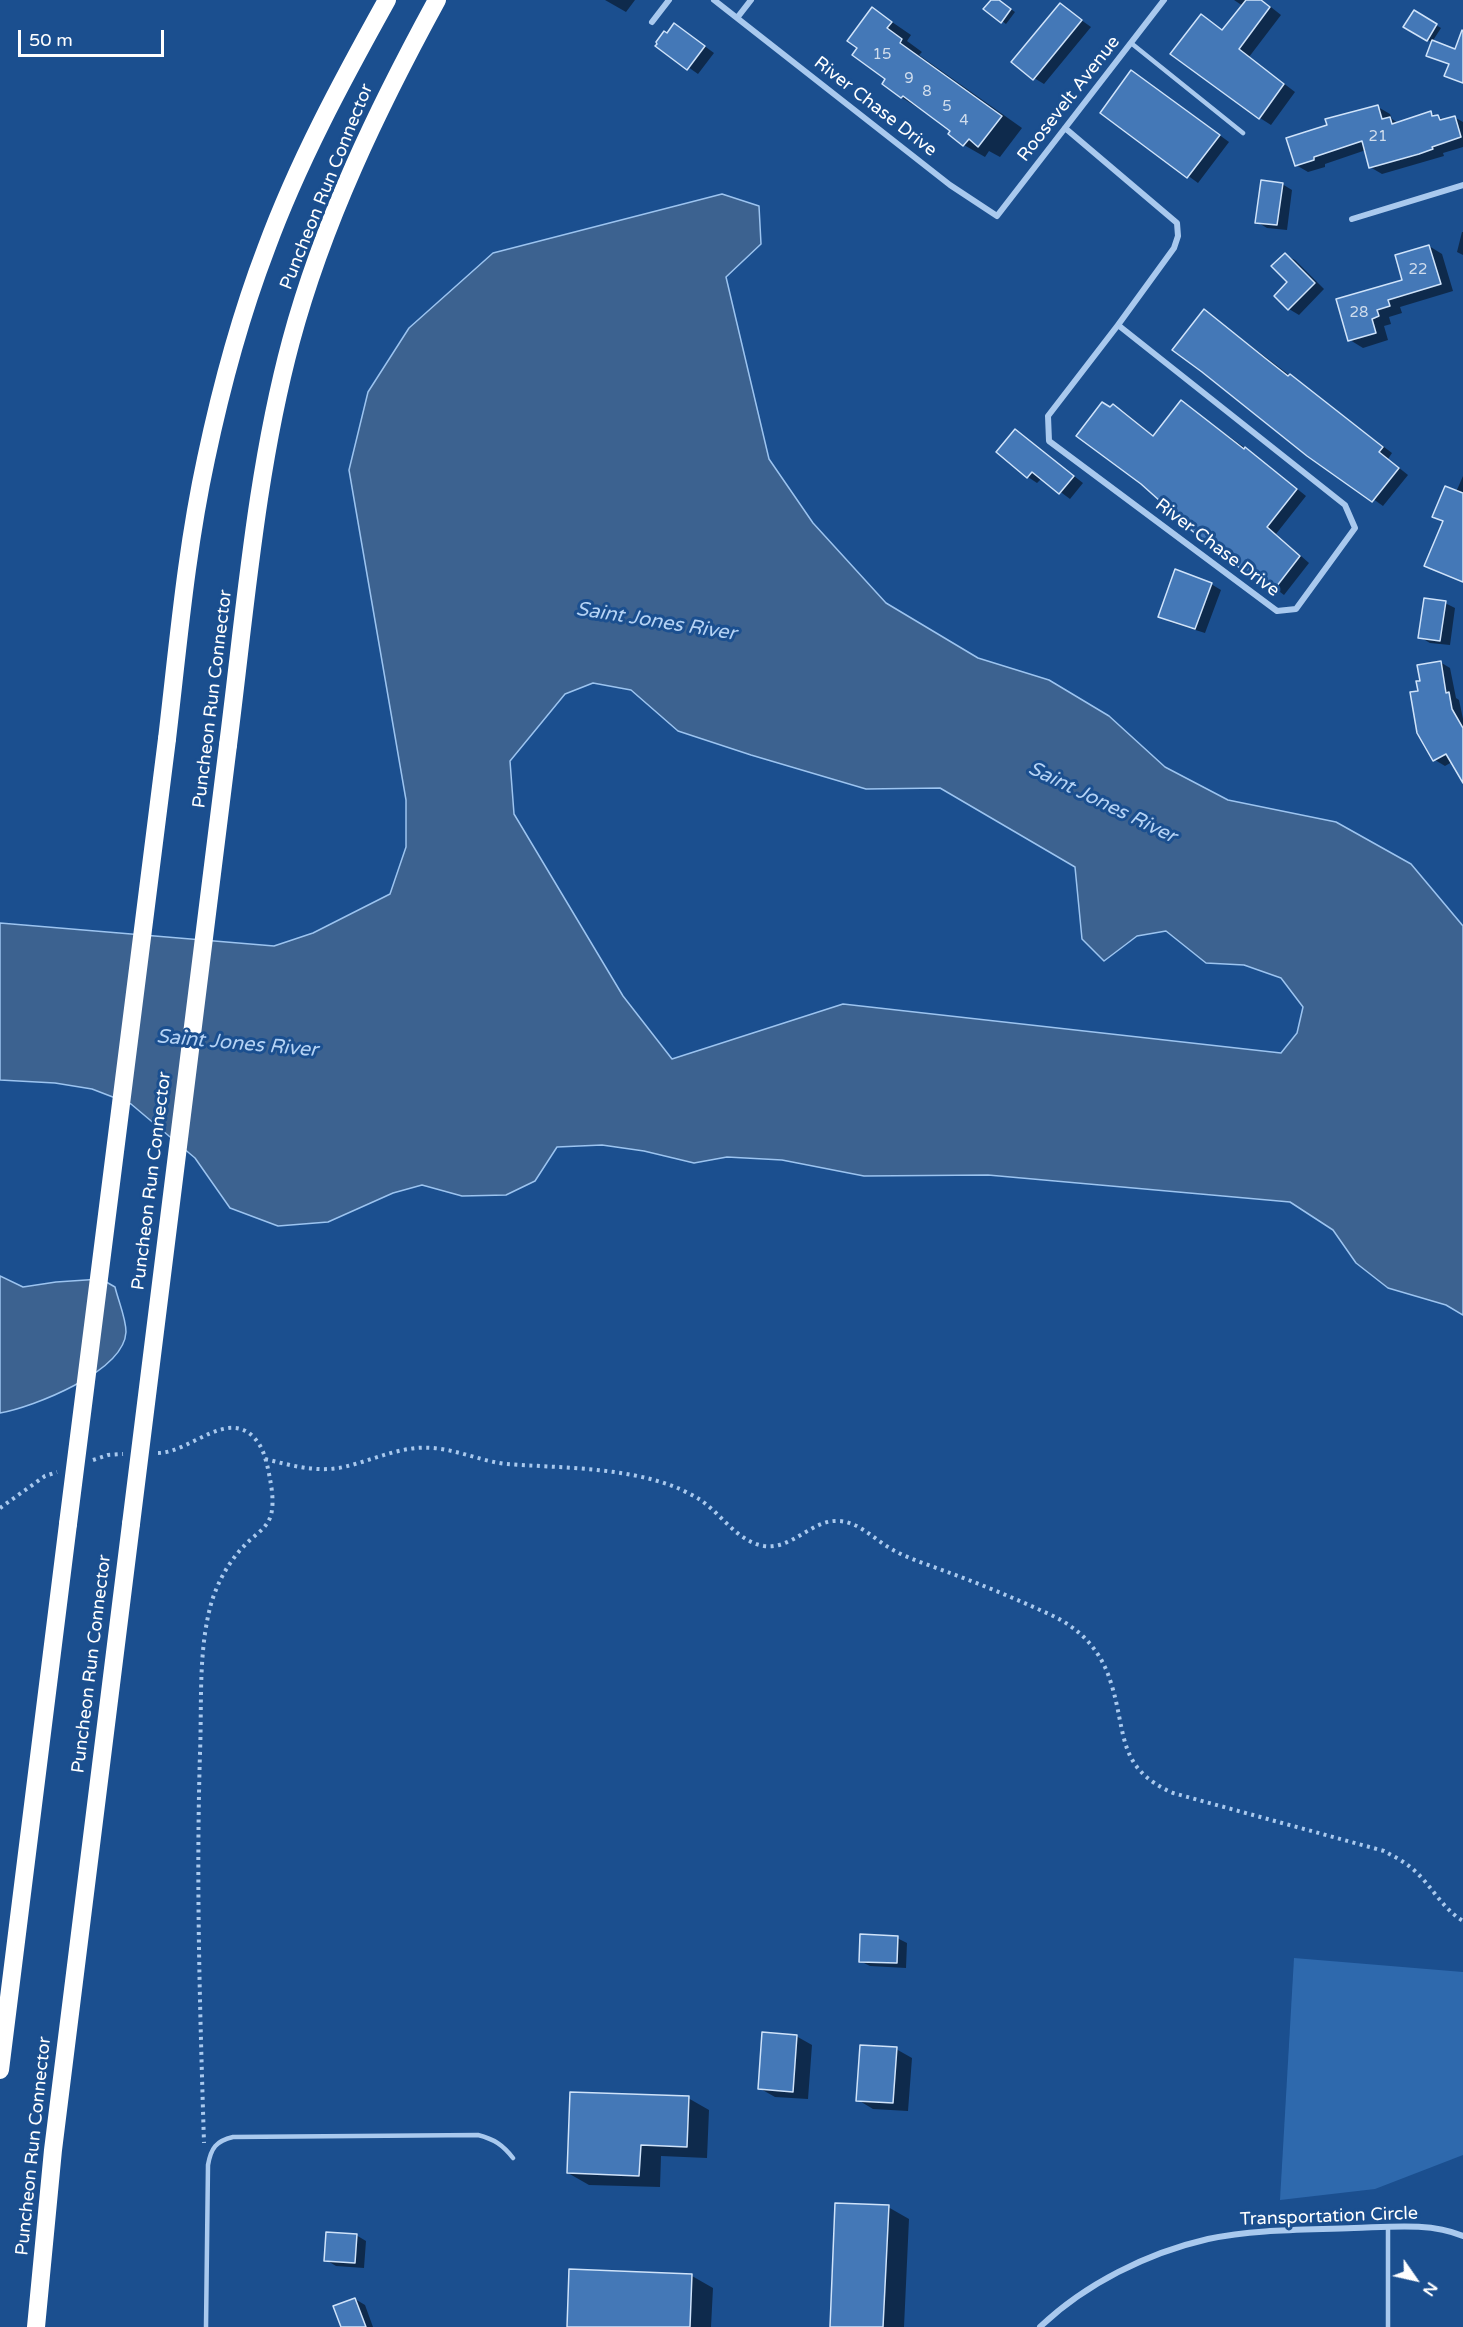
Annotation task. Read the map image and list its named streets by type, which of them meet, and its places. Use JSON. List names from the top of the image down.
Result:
{
  "streets": {
    "highway": ["Puncheon Run Connector"],
    "street": ["Roosevelt Avenue", "River Chase Drive", "Transportation Circle"]
  },
  "crossings": [
    ["Roosevelt Avenue", "River Chase Drive"]
  ],
  "water": ["Saint Jones River"],
  "house_numbers": [
    "15",
    "9",
    "8",
    "5",
    "4",
    "21",
    "22",
    "28"
  ],
  "scale_bar": "50 m",
  "north": "bottom right"
}
